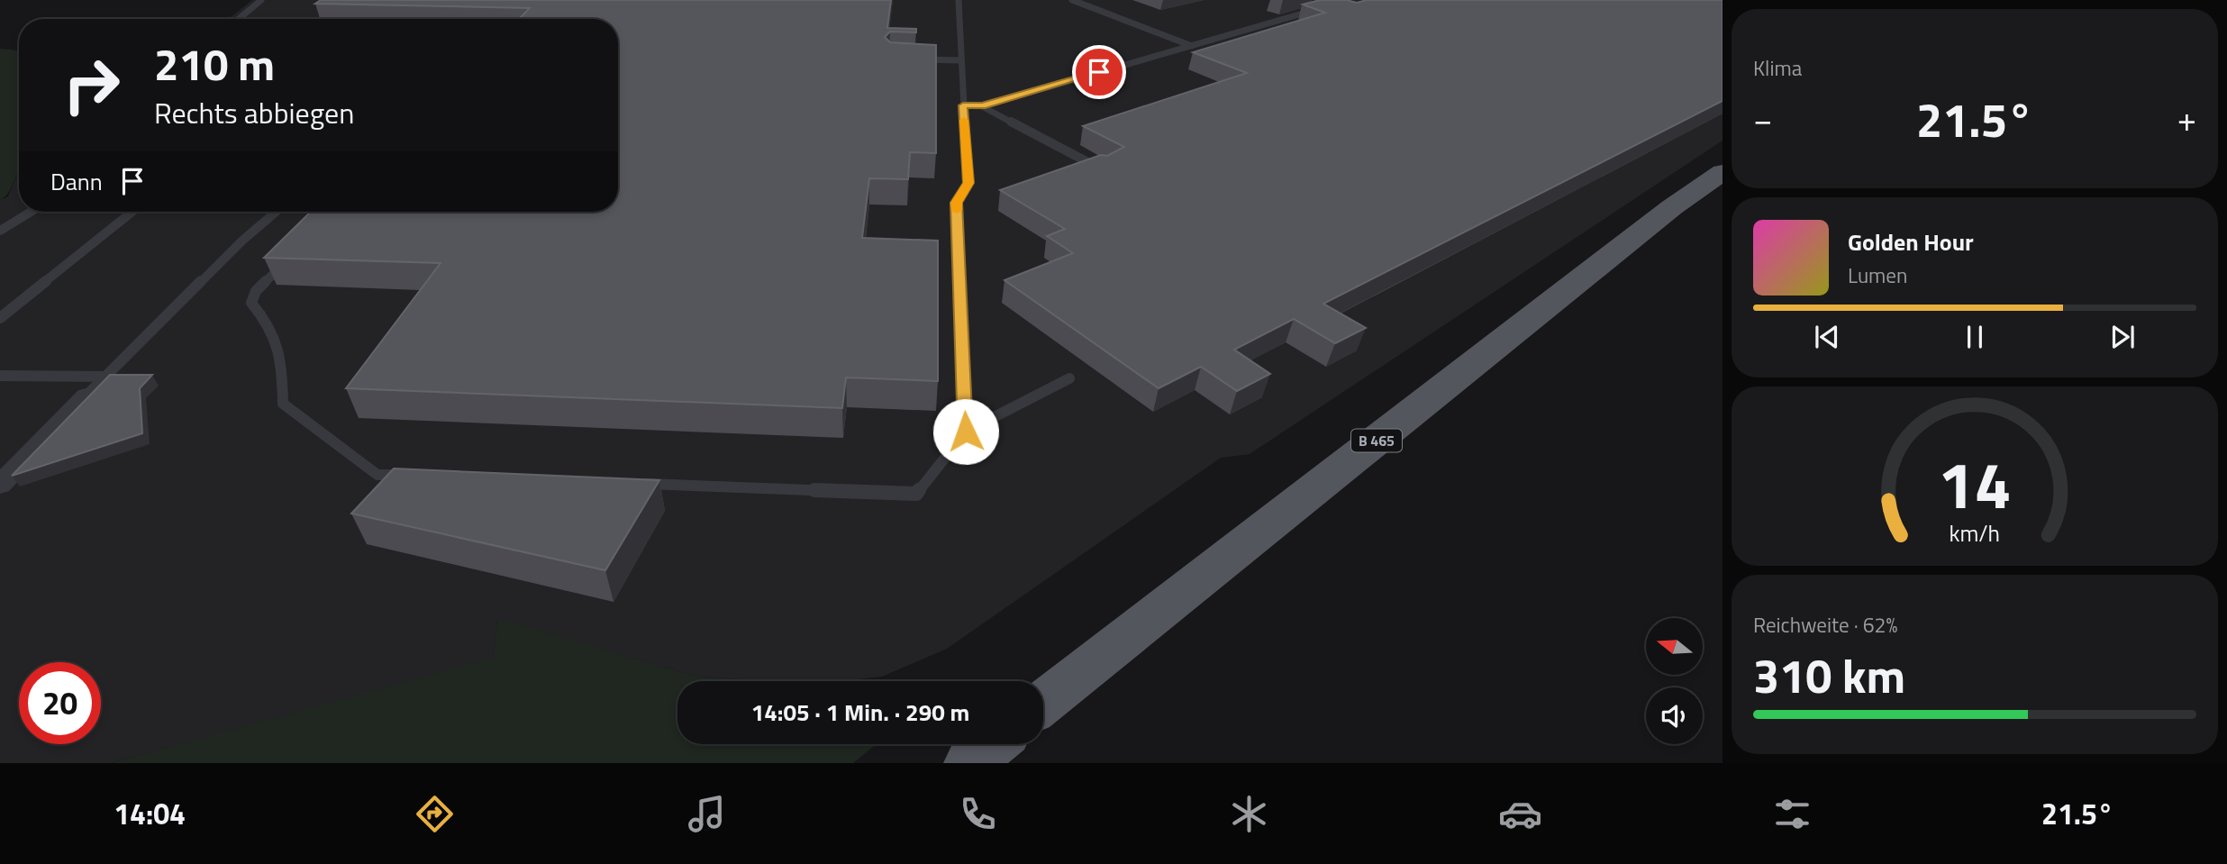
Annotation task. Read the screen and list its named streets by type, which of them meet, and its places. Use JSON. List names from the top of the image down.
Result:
{
  "streets": {
    "main road": ["B 465"]
  },
  "north": "left",
  "page": {
    "tile": [
      "Klima",
      ["Reichweite · 62%", "310 km"]
    ],
    "turn": ["210 m", "Rechts abbiegen"],
    "heat": ["−", "21.5°", "+"],
    "then": "Dann",
    "song": ["Golden Hour", "Lumen"],
    "limit": "20",
    "trip": "14:05 · 1 Min. · 290 m",
    "tabs": ["14:04", "21.5°"],
    "gauge": ["14", "km/h"]
  }
}
